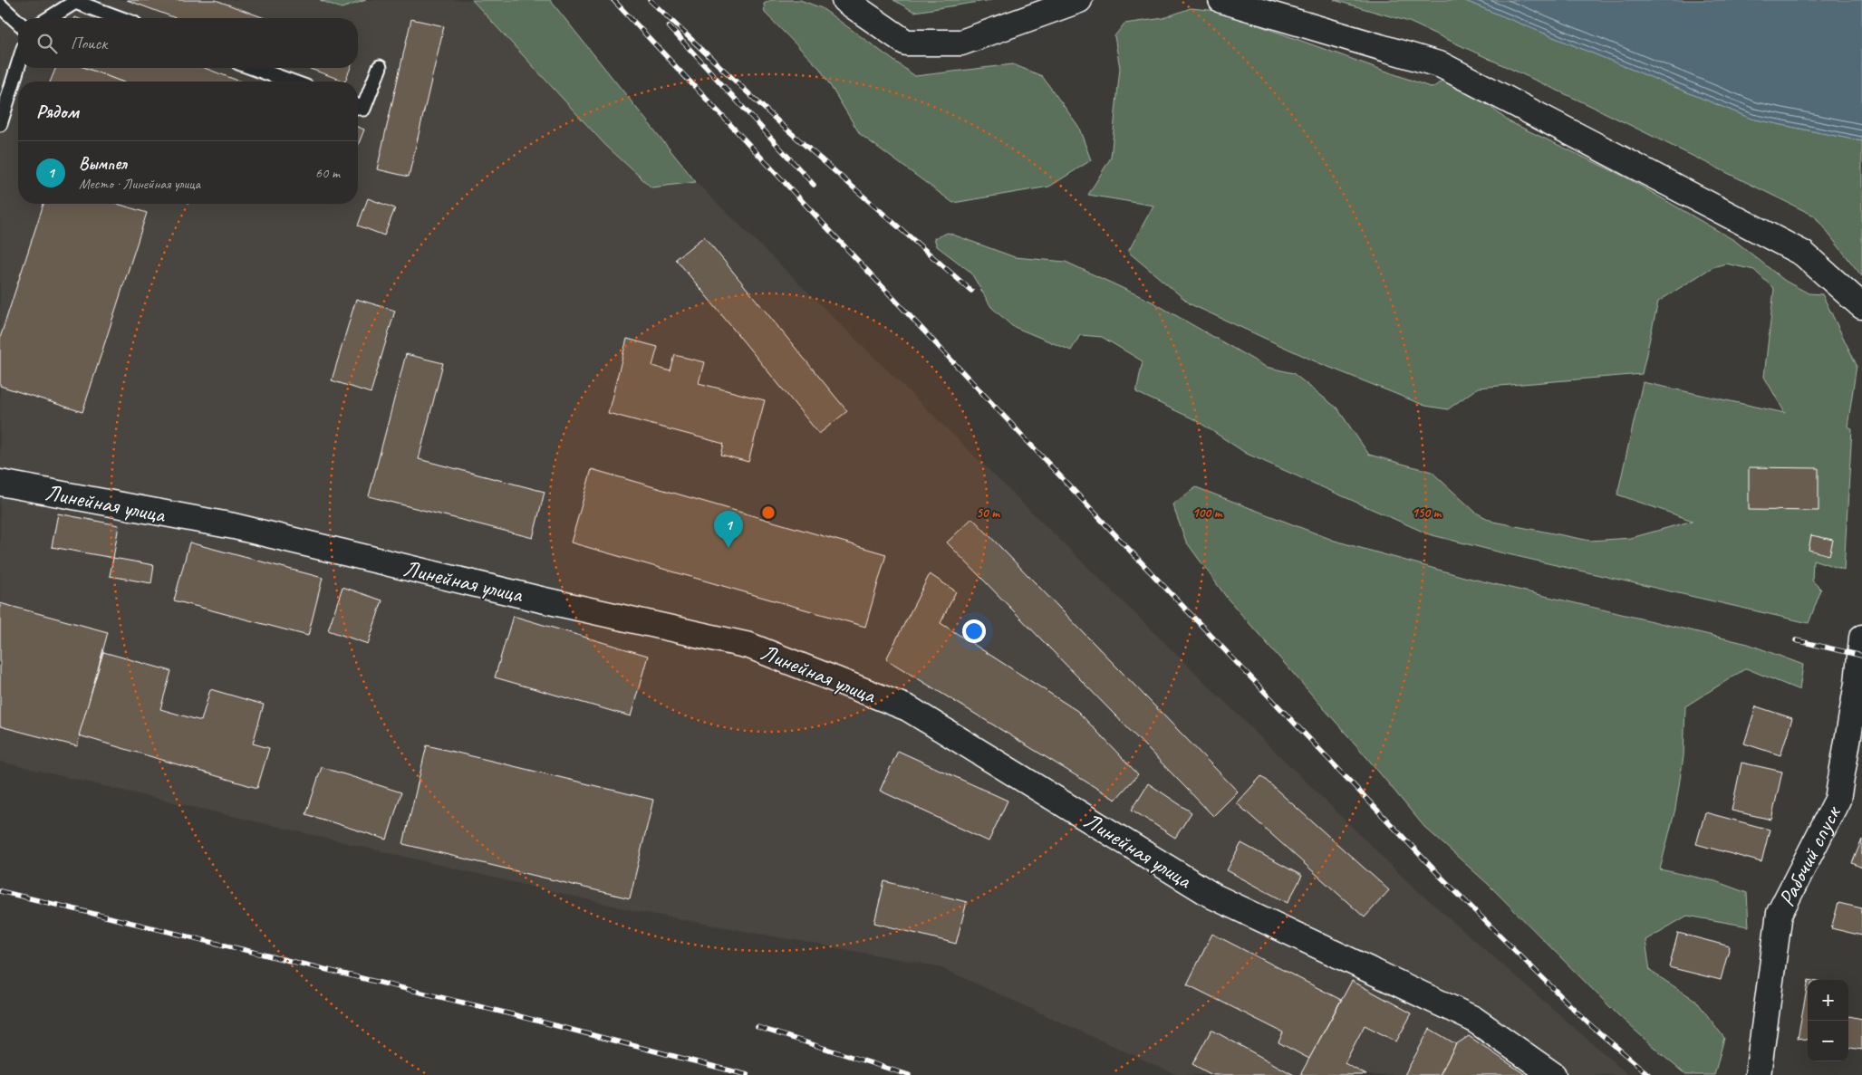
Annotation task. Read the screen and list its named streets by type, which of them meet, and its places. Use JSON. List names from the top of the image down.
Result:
{
  "streets": {
    "street": ["Линейная улица", "Рабочий спуск"]
  },
  "page": {
    "search": "Поиск",
    "heading": "Рядом",
    "list": [
      {
        "mark": "1",
        "name": "Вымпел",
        "note": "Место · Линейная улица",
        "value": "60 m"
      }
    ],
    "pins": "1",
    "map_buttons": ["+", "−"]
  },
  "rings": ["50 m", "100 m", "150 m"]
}
